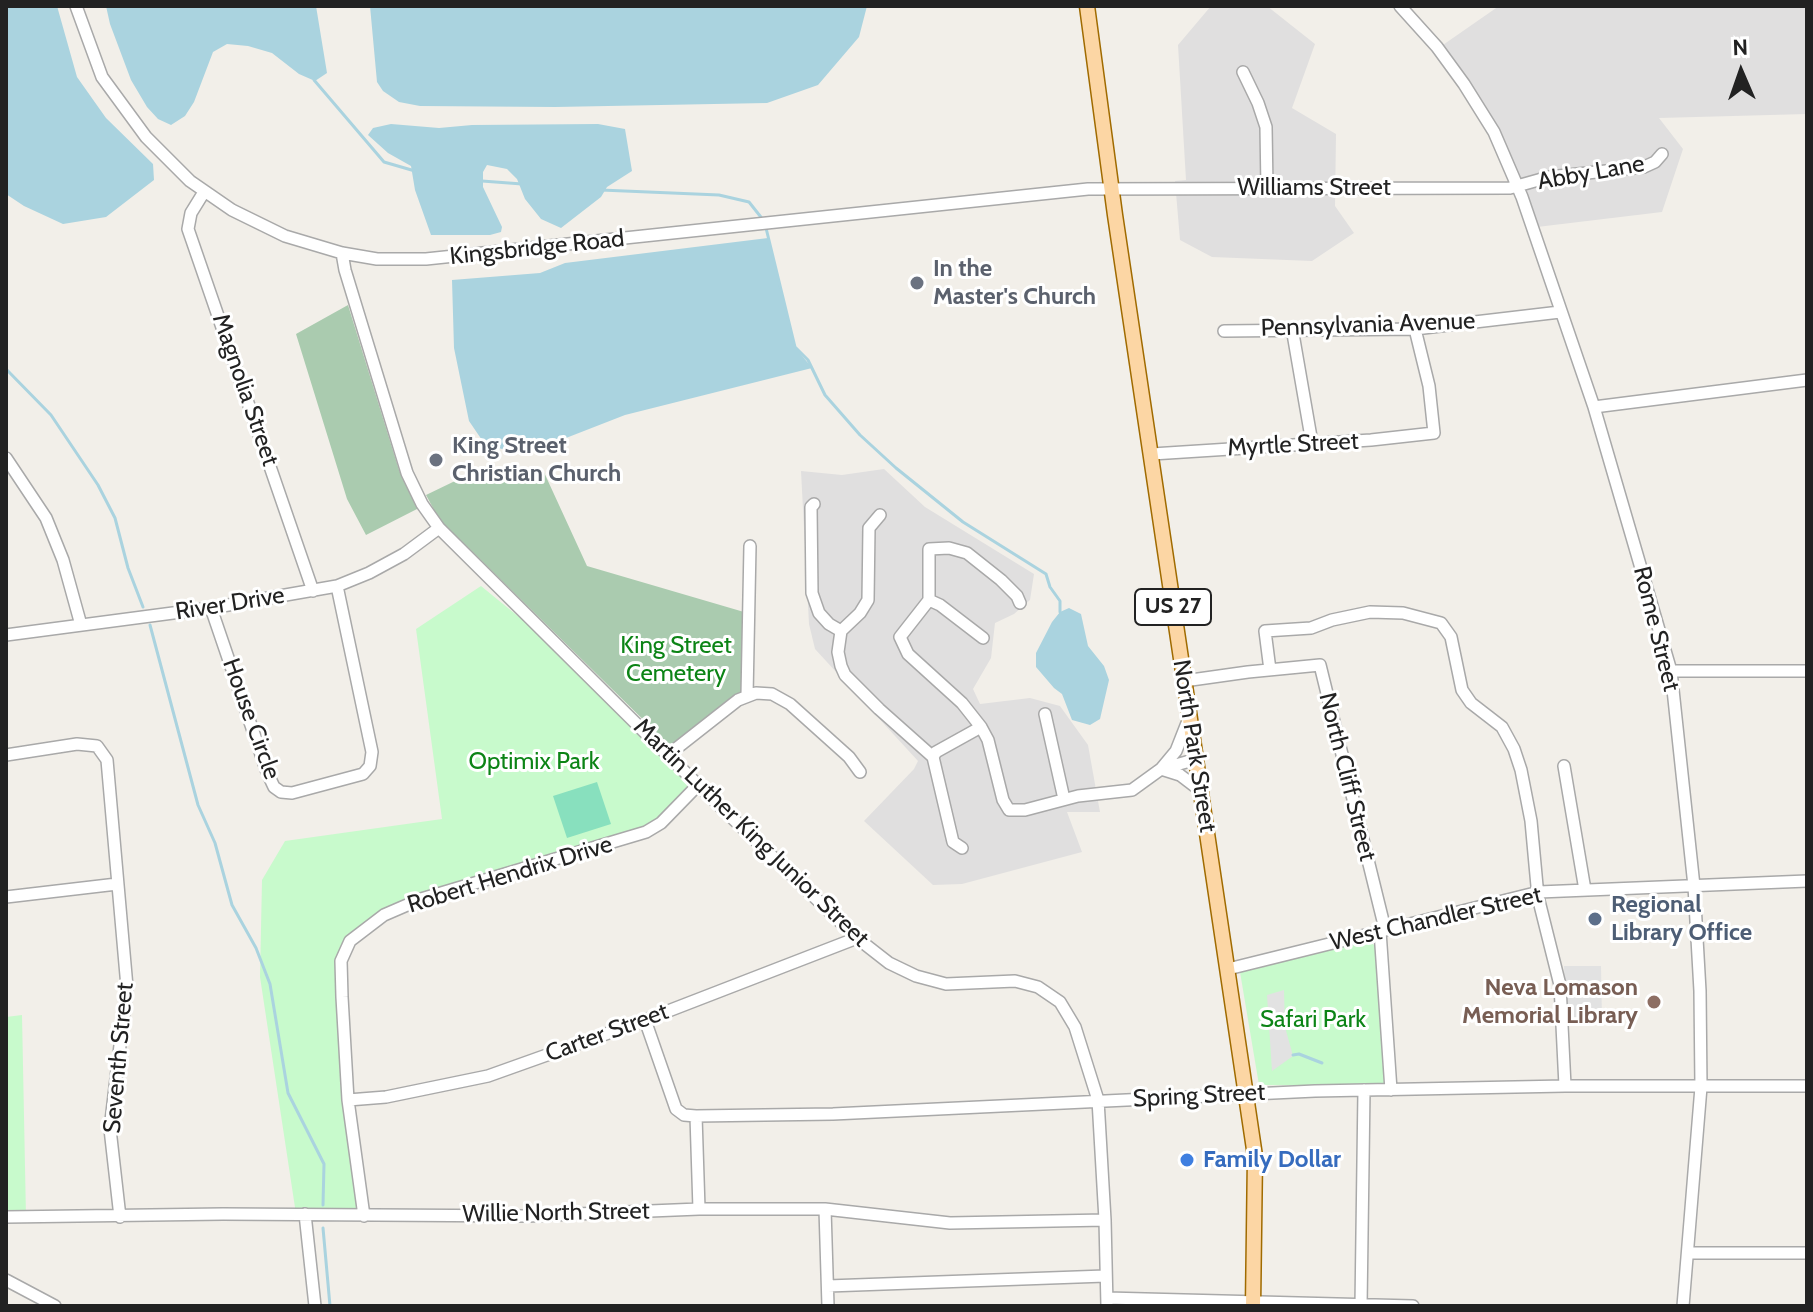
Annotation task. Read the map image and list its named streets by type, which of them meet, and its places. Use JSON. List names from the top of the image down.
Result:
{
  "streets": {
    "main road": ["US 27", "North Park Street"],
    "street": [
      "Abby Lane",
      "Williams Street",
      "Kingsbridge Road",
      "Pennsylvania Avenue",
      "Magnolia Street",
      "Myrtle Street",
      "River Drive",
      "Rome Street",
      "House Circle",
      "North Cliff Street",
      "Martin Luther King Junior Street",
      "Robert Hendrix Drive",
      "West Chandler Street",
      "Carter Street",
      "Seventh Street",
      "Spring Street",
      "Willie North Street"
    ]
  },
  "crossings": [
    ["Abby Lane", "Williams Street"],
    ["Abby Lane", "Rome Street"],
    ["Williams Street", "Kingsbridge Road"],
    ["Williams Street", "US 27"],
    ["Williams Street", "Rome Street"],
    ["Williams Street", "North Park Street"],
    ["Kingsbridge Road", "Magnolia Street"],
    ["Kingsbridge Road", "US 27"],
    ["Kingsbridge Road", "North Park Street"],
    ["Kingsbridge Road", "Martin Luther King Junior Street"],
    ["Pennsylvania Avenue", "Myrtle Street"],
    ["Pennsylvania Avenue", "Rome Street"],
    ["Magnolia Street", "River Drive"],
    ["Myrtle Street", "North Park Street"],
    ["River Drive", "House Circle"],
    ["River Drive", "Martin Luther King Junior Street"],
    ["US 27", "North Park Street"],
    ["Rome Street", "West Chandler Street"],
    ["Rome Street", "Spring Street"],
    ["North Park Street", "North Cliff Street"],
    ["North Park Street", "West Chandler Street"],
    ["North Park Street", "Spring Street"],
    ["North Cliff Street", "West Chandler Street"],
    ["North Cliff Street", "Spring Street"],
    ["Martin Luther King Junior Street", "Robert Hendrix Drive"],
    ["Martin Luther King Junior Street", "Carter Street"],
    ["Martin Luther King Junior Street", "Spring Street"],
    ["Martin Luther King Junior Street", "Willie North Street"],
    ["Robert Hendrix Drive", "Carter Street"],
    ["Robert Hendrix Drive", "Willie North Street"],
    ["Seventh Street", "Willie North Street"]
  ],
  "parks": ["King Street Cemetery", "Optimix Park", "Safari Park"],
  "places": [
    "In the Master's Church",
    "King Street Christian Church",
    "Regional Library Office",
    "Neva Lomason Memorial Library",
    "Family Dollar"
  ],
  "north": "top"
}
